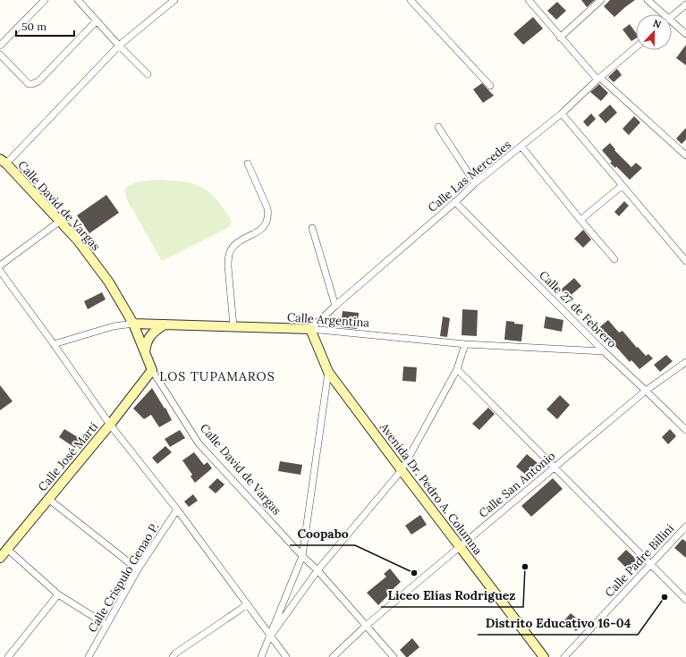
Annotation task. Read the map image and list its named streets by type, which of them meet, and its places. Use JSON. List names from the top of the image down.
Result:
{
  "streets": {
    "main road": [
      "Calle David de Vargas",
      "Calle Argentina",
      "Calle José Martí",
      "Avenida Dr. Pedro A. Columna"
    ],
    "street": [
      "Calle Las Mercedes",
      "Calle 27 de Febrero",
      "Calle San Antonio",
      "Calle Padre Billini",
      "Calle Crispulo Genao P."
    ]
  },
  "crossings": [
    ["Calle Las Mercedes", "Calle 27 de Febrero"],
    ["Calle Las Mercedes", "Calle Argentina"],
    ["Calle Las Mercedes", "Avenida Dr. Pedro A. Columna"],
    ["Calle David de Vargas", "Calle Argentina"],
    ["Calle David de Vargas", "Calle José Martí"],
    ["Calle David de Vargas", "Calle San Antonio"],
    ["Calle 27 de Febrero", "Calle Argentina"],
    ["Calle 27 de Febrero", "Calle San Antonio"],
    ["Calle Argentina", "Avenida Dr. Pedro A. Columna"],
    ["Calle San Antonio", "Avenida Dr. Pedro A. Columna"]
  ],
  "districts": ["LOS TUPAMAROS"],
  "places": ["Liceo Elías Rodriguez", "Coopabo", "Distrito Educativo 16-04"],
  "scale_bar": "50 m",
  "north": "top"
}
